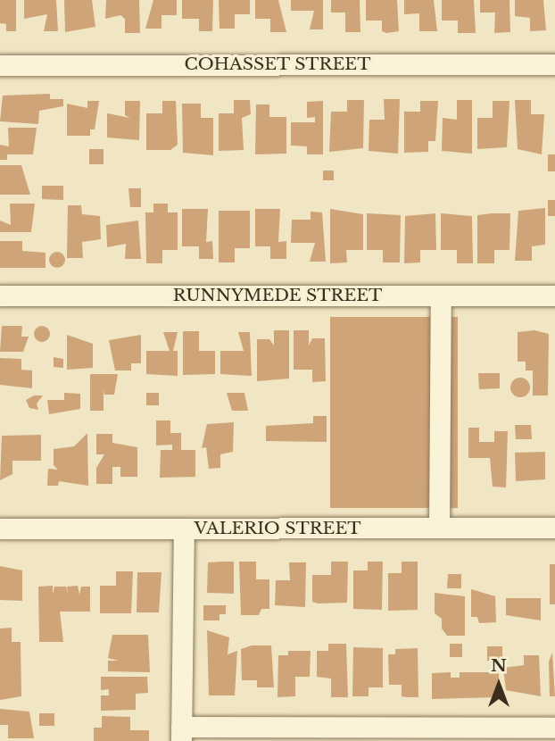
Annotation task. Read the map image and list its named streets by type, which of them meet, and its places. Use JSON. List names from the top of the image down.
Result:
{
  "streets": {
    "street": ["COHASSET STREET", "RUNNYMEDE STREET", "VALERIO STREET"]
  },
  "north": "top"
}
